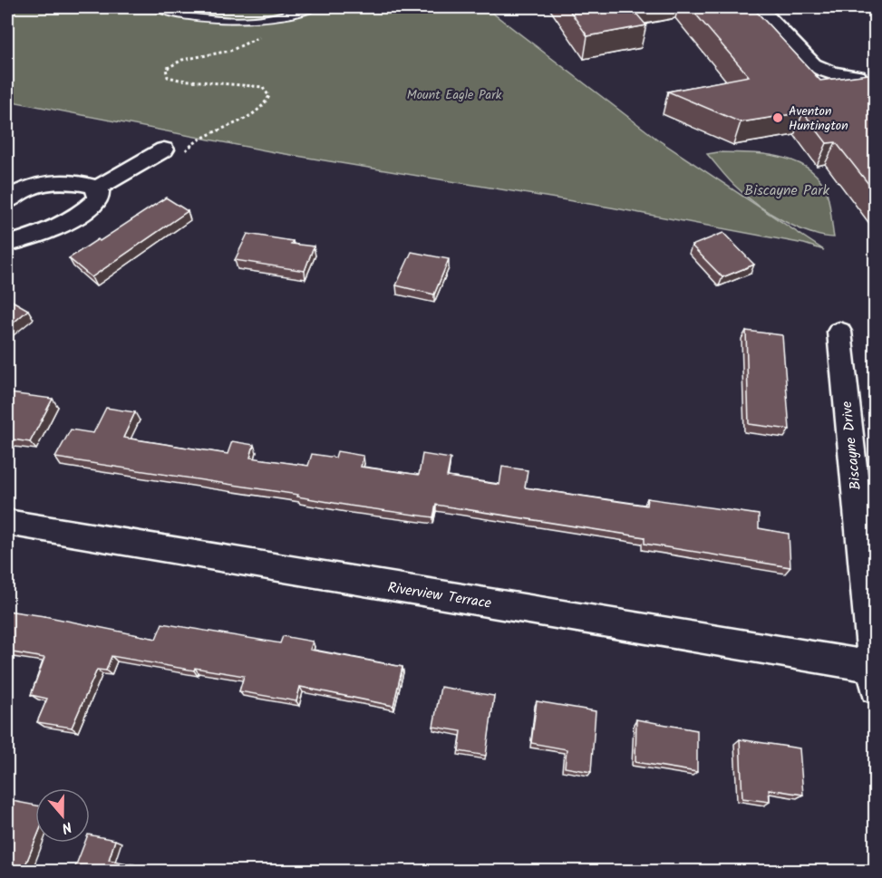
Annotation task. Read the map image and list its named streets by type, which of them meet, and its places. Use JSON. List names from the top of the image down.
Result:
{
  "streets": {
    "street": ["Biscayne Drive", "Riverview Terrace"]
  },
  "crossings": [
    ["Biscayne Drive", "Riverview Terrace"]
  ],
  "parks": ["Mount Eagle Park", "Biscayne Park"],
  "places": ["Aventon Huntington"],
  "north": "bottom"
}
